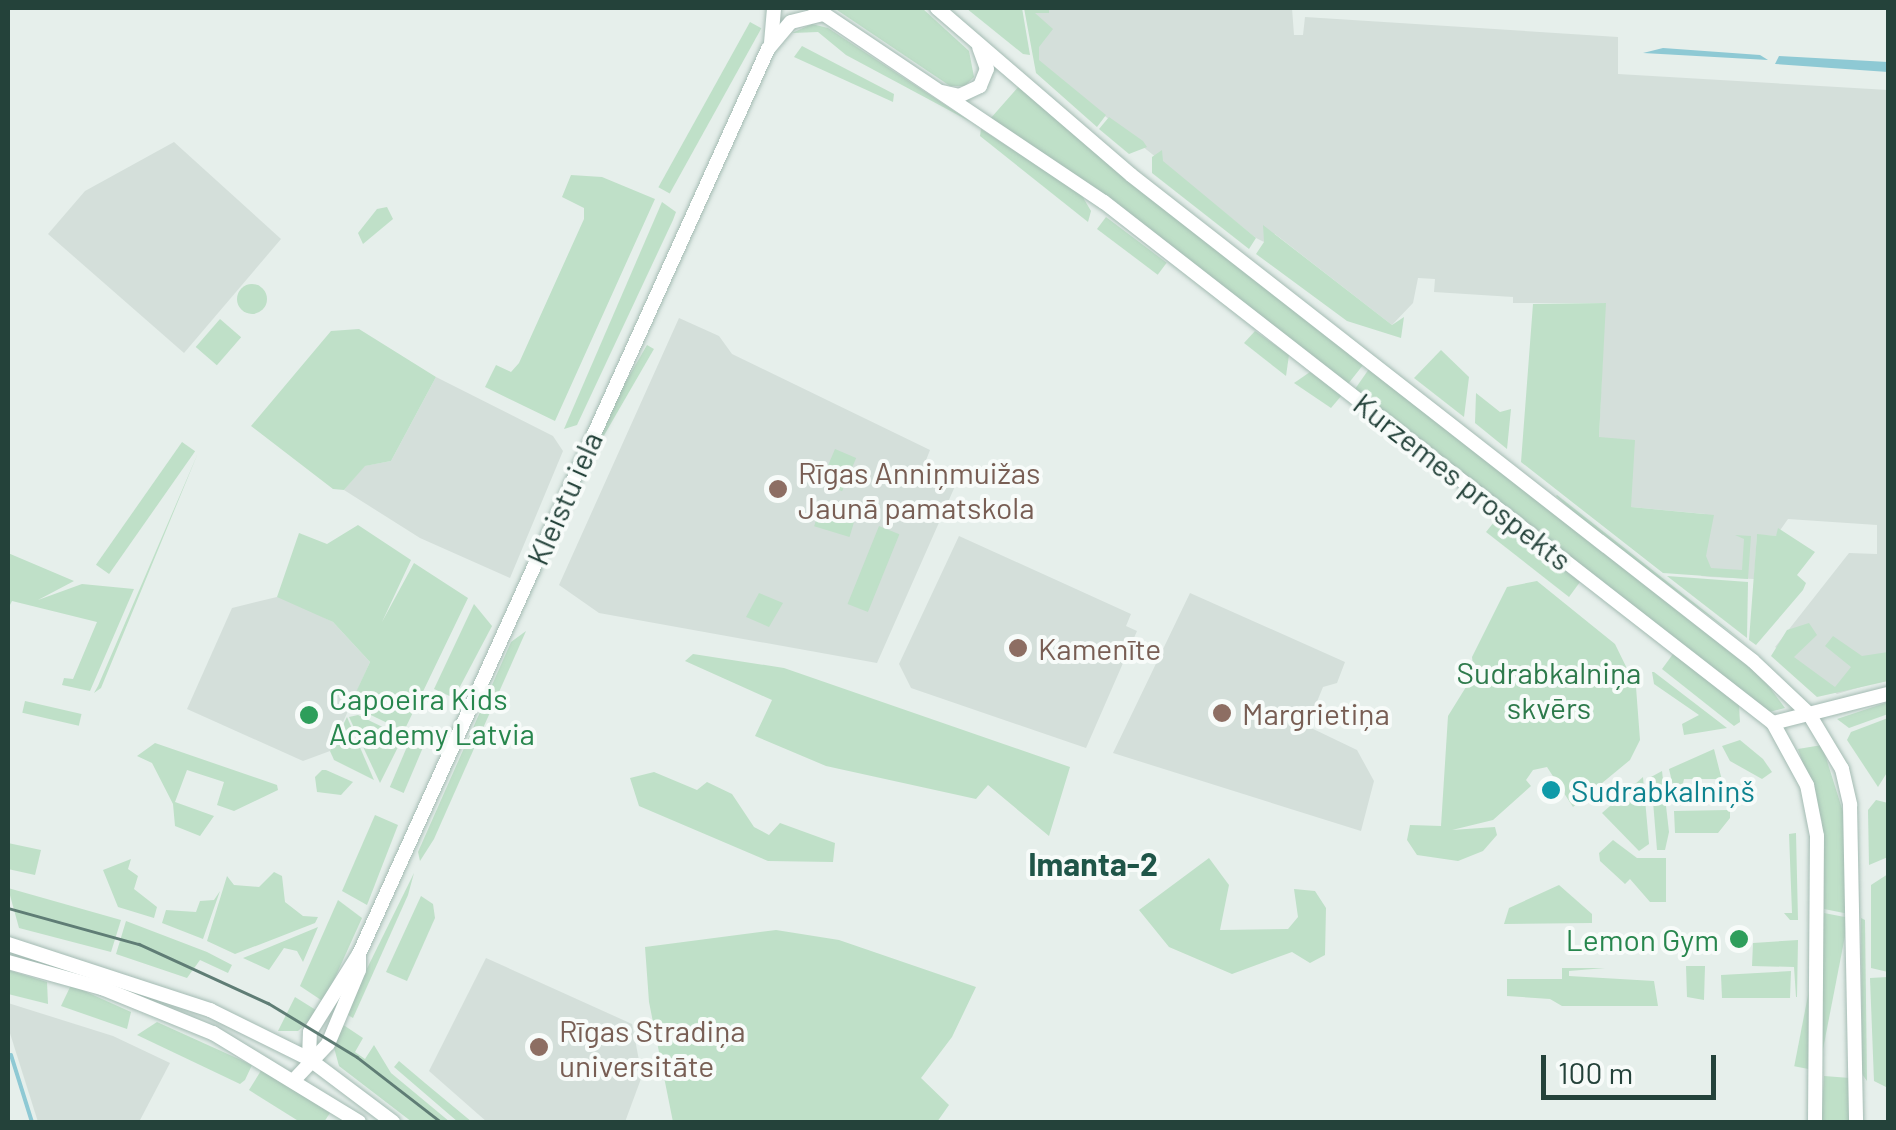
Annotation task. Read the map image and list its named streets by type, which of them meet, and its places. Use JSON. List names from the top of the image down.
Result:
{
  "streets": {
    "main road": ["Kurzemes prospekts", "Kleistu iela"]
  },
  "districts": ["Imanta-2"],
  "parks": ["Sudrabkalniņa skvērs"],
  "places": [
    "Rīgas Anniņmuižas Jaunā pamatskola",
    "Kamenīte",
    "Margrietiņa",
    "Capoeira Kids Academy Latvia",
    "Sudrabkalniņš",
    "Lemon Gym",
    "Rīgas Stradiņa universitāte"
  ],
  "scale_bar": "100 m"
}
